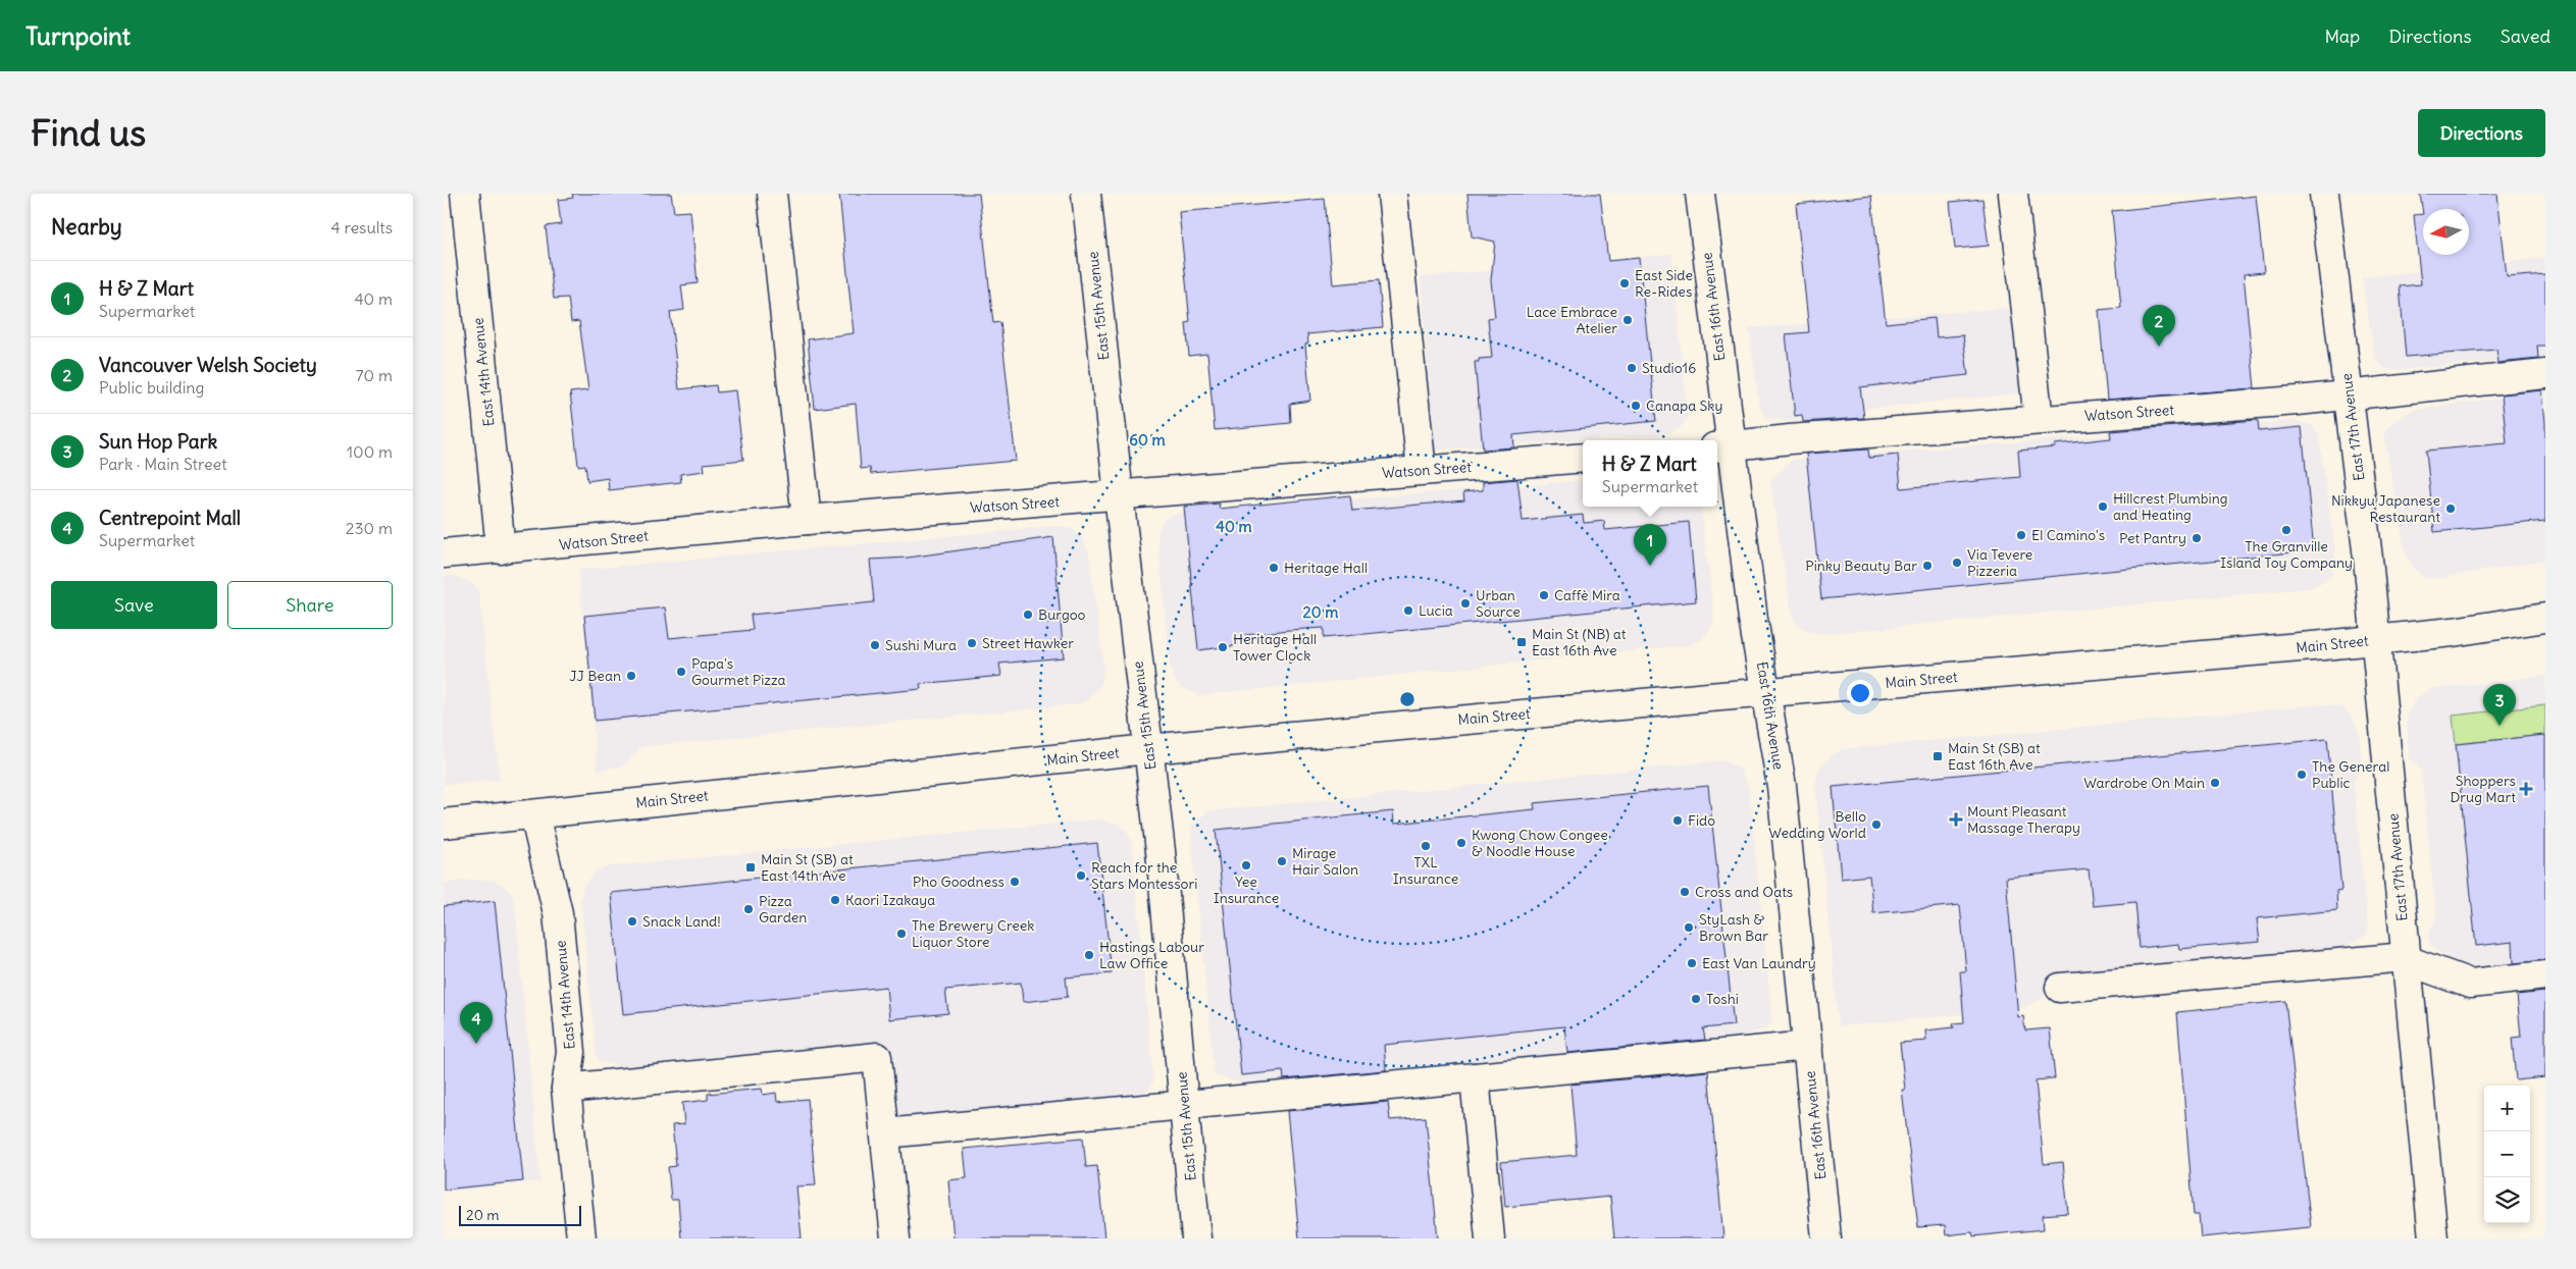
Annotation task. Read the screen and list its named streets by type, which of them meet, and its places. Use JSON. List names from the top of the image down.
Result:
{
  "streets": {
    "street": [
      "East 15th Avenue",
      "East 16th Avenue",
      "East 14th Avenue",
      "Watson Street",
      "East 17th Avenue",
      "Main Street"
    ]
  },
  "crossings": [
    ["East 15th Avenue", "Watson Street"],
    ["East 15th Avenue", "Main Street"],
    ["East 16th Avenue", "Watson Street"],
    ["East 16th Avenue", "Main Street"],
    ["East 14th Avenue", "Watson Street"],
    ["East 14th Avenue", "Main Street"],
    ["Watson Street", "East 17th Avenue"],
    ["East 17th Avenue", "Main Street"]
  ],
  "places": {
    "other": [
      "East Side Re-Rides",
      "Lace Embrace Atelier",
      "Studio16",
      "Canapa Sky",
      "Hillcrest Plumbing and Heating",
      "Nikkyu Japanese Restaurant",
      "The Granville Island Toy Company",
      "El Camino's",
      "Pet Pantry",
      "Via Tevere Pizzeria",
      "Pinky Beauty Bar",
      "Heritage Hall",
      "Caffè Mira",
      "Urban Source",
      "Lucia",
      "Burgoo",
      "Street Hawker",
      "Sushi Mura",
      "Heritage Hall Tower Clock",
      "Papa's Gourmet Pizza",
      "JJ Bean",
      "The General Public",
      "Wardrobe On Main",
      "Fido",
      "Bello Wedding World",
      "Kwong Chow Congee & Noodle House",
      "TXL Insurance",
      "Mirage Hair Salon",
      "Yee Insurance",
      "Reach for the Stars Montessori",
      "Pho Goodness",
      "Cross and Oats",
      "Kaori Izakaya",
      "Pizza Garden",
      "Snack Land!",
      "StyLash & Brown Bar",
      "The Brewery Creek Liquor Store",
      "Hastings Labour Law Office",
      "East Van Laundry",
      "Toshi"
    ],
    "transit": ["Main St (NB) at East 16th Ave", "Main St (SB) at East 16th Ave", "Main St (SB) at East 14th Ave"],
    "health": ["Shoppers Drug Mart", "Mount Pleasant Massage Therapy"]
  },
  "scale_bar": "20 m",
  "north": "left",
  "page": {
    "header": "Turnpoint",
    "nav": ["Map", "Directions", "Saved"],
    "buttons": [
      "Directions",
      ["Save", "Share"]
    ],
    "title": "Find us",
    "heading": ["Nearby", "4 results"],
    "list": [
      {
        "mark": "1",
        "name": "H & Z Mart",
        "note": "Supermarket",
        "value": "40 m"
      },
      {
        "mark": "2",
        "name": "Vancouver Welsh Society",
        "note": "Public building",
        "value": "70 m"
      },
      {
        "mark": "3",
        "name": "Sun Hop Park",
        "note": "Park · Main Street",
        "value": "100 m"
      },
      {
        "mark": "4",
        "name": "Centrepoint Mall",
        "note": "Supermarket",
        "value": "230 m"
      }
    ],
    "pins": [
      "2",
      "1",
      "3",
      "4"
    ],
    "popup": ["H & Z Mart", "Supermarket"],
    "map_buttons": ["+", "−"],
    "scale": "20 m"
  },
  "rings": ["60 m", "40 m", "20 m"]
}
